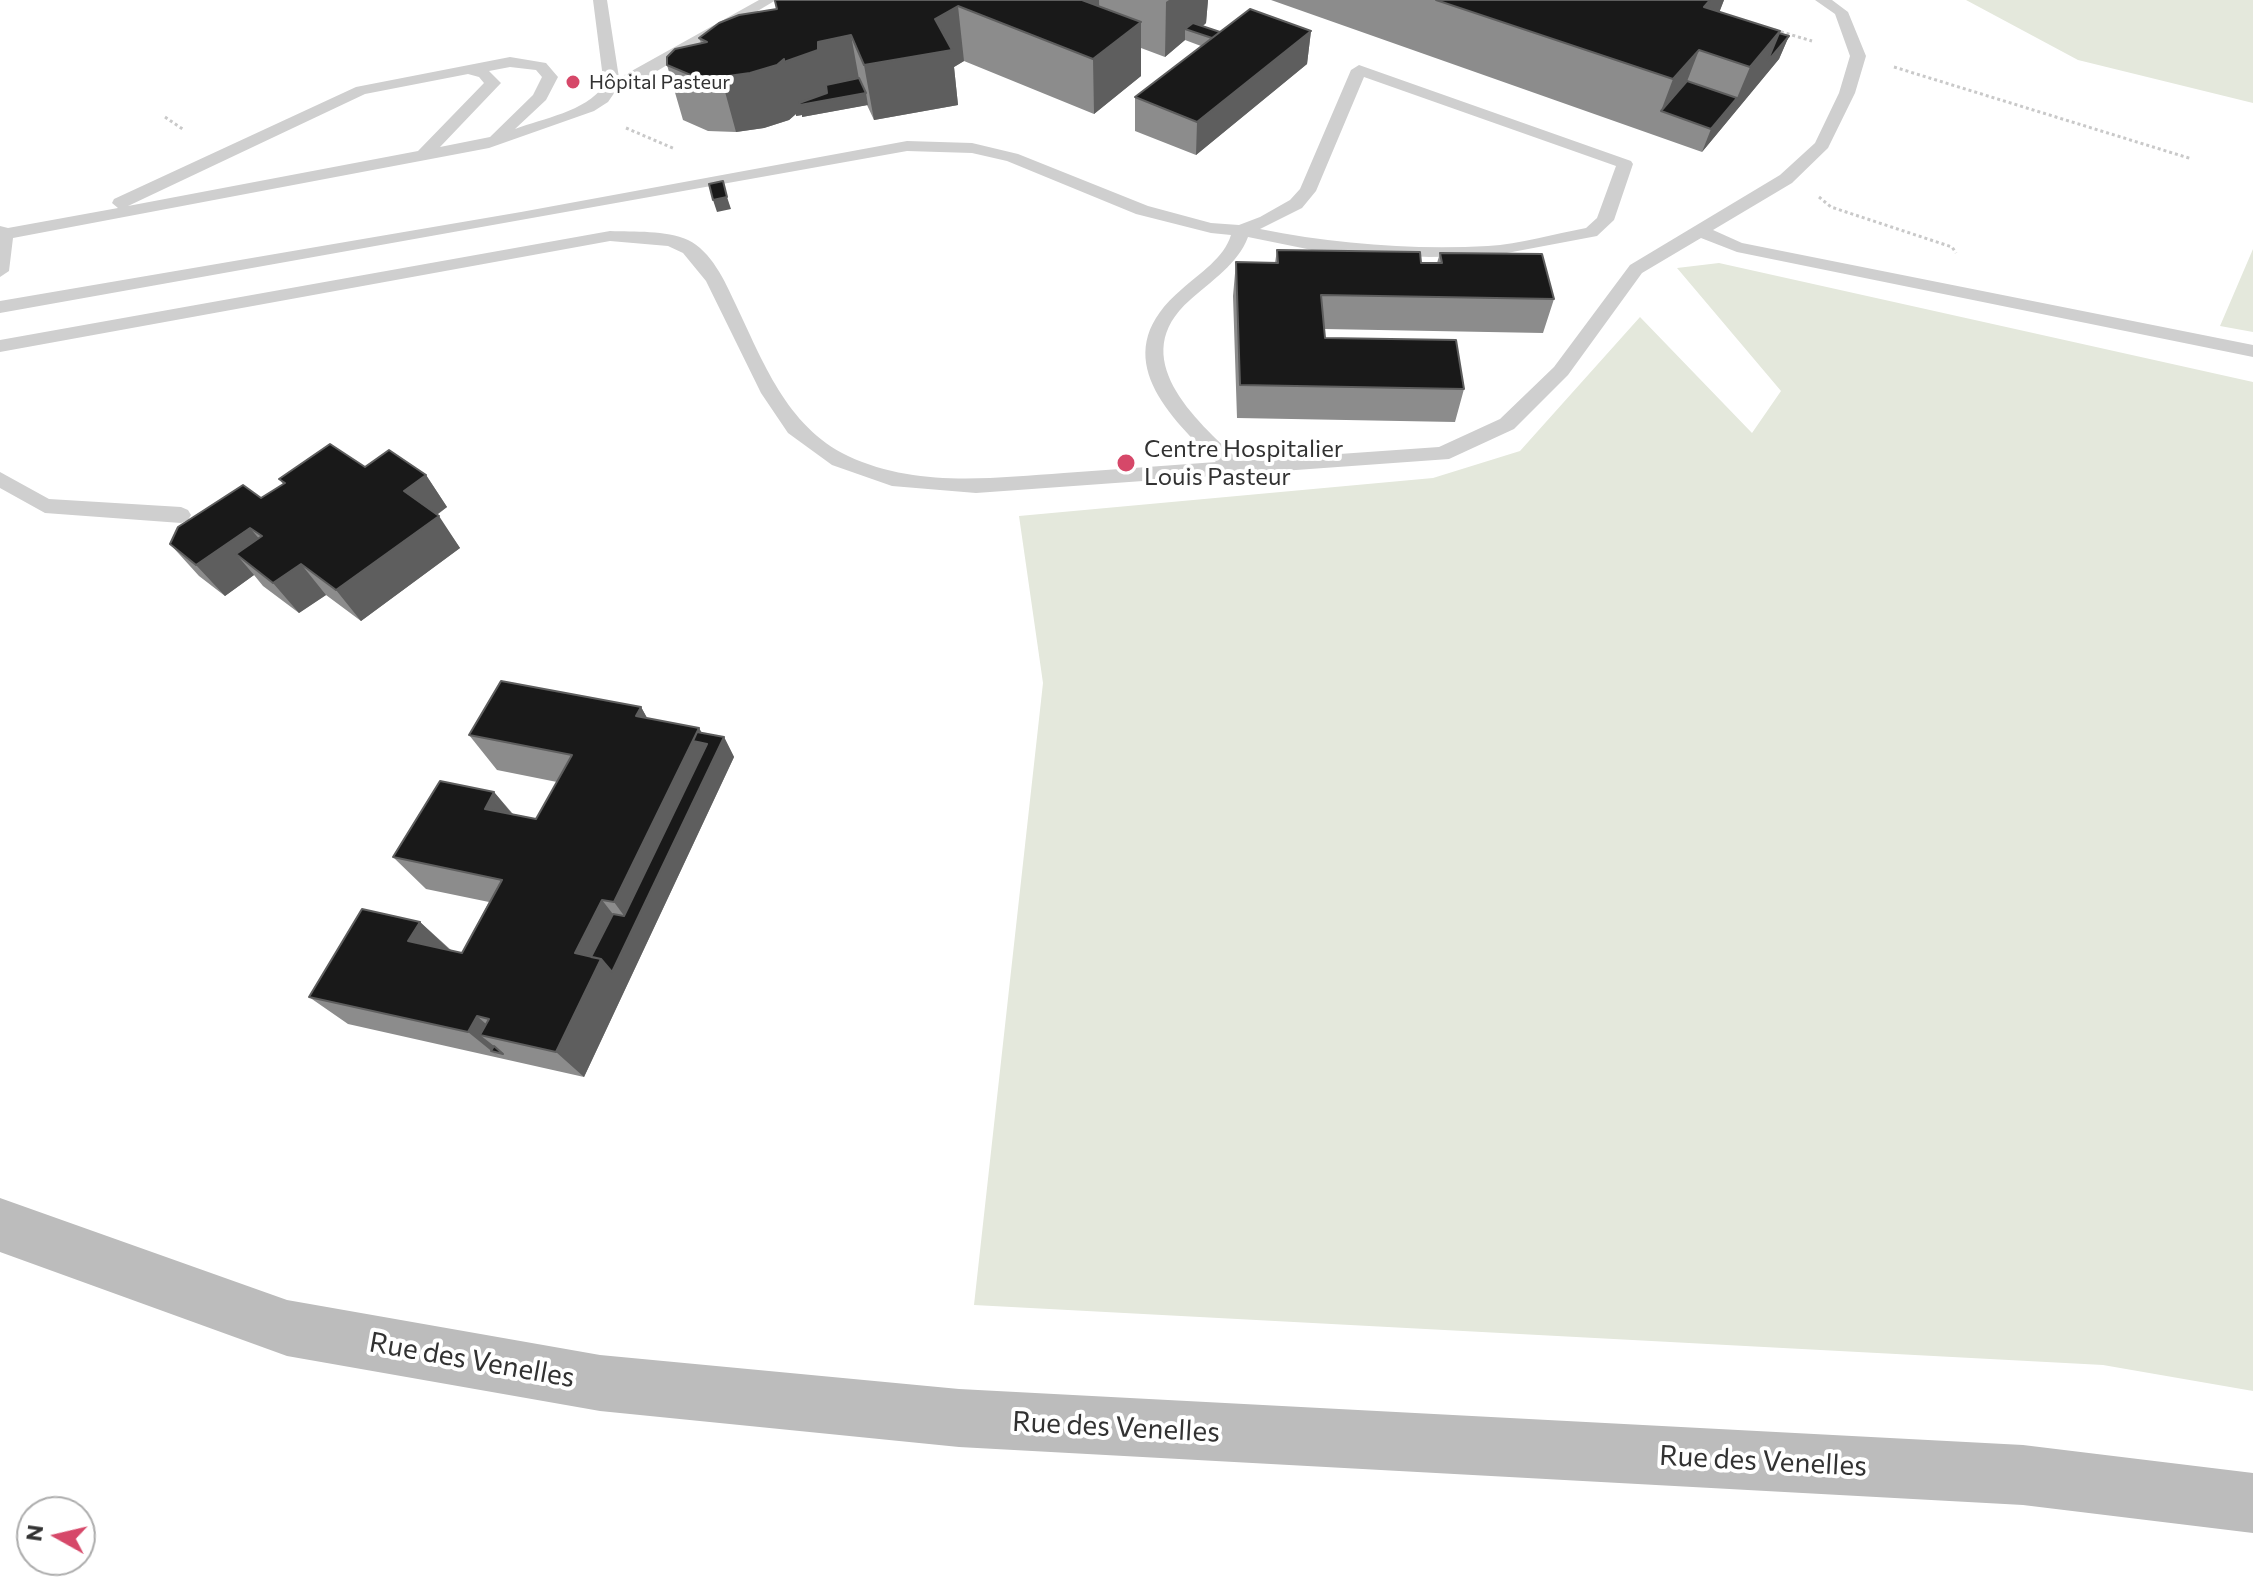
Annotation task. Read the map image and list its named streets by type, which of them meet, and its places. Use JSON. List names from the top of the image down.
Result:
{
  "streets": {
    "street": ["Rue des Venelles"]
  },
  "places": ["Hôpital Pasteur", "Centre Hospitalier Louis Pasteur"],
  "north": "left"
}
